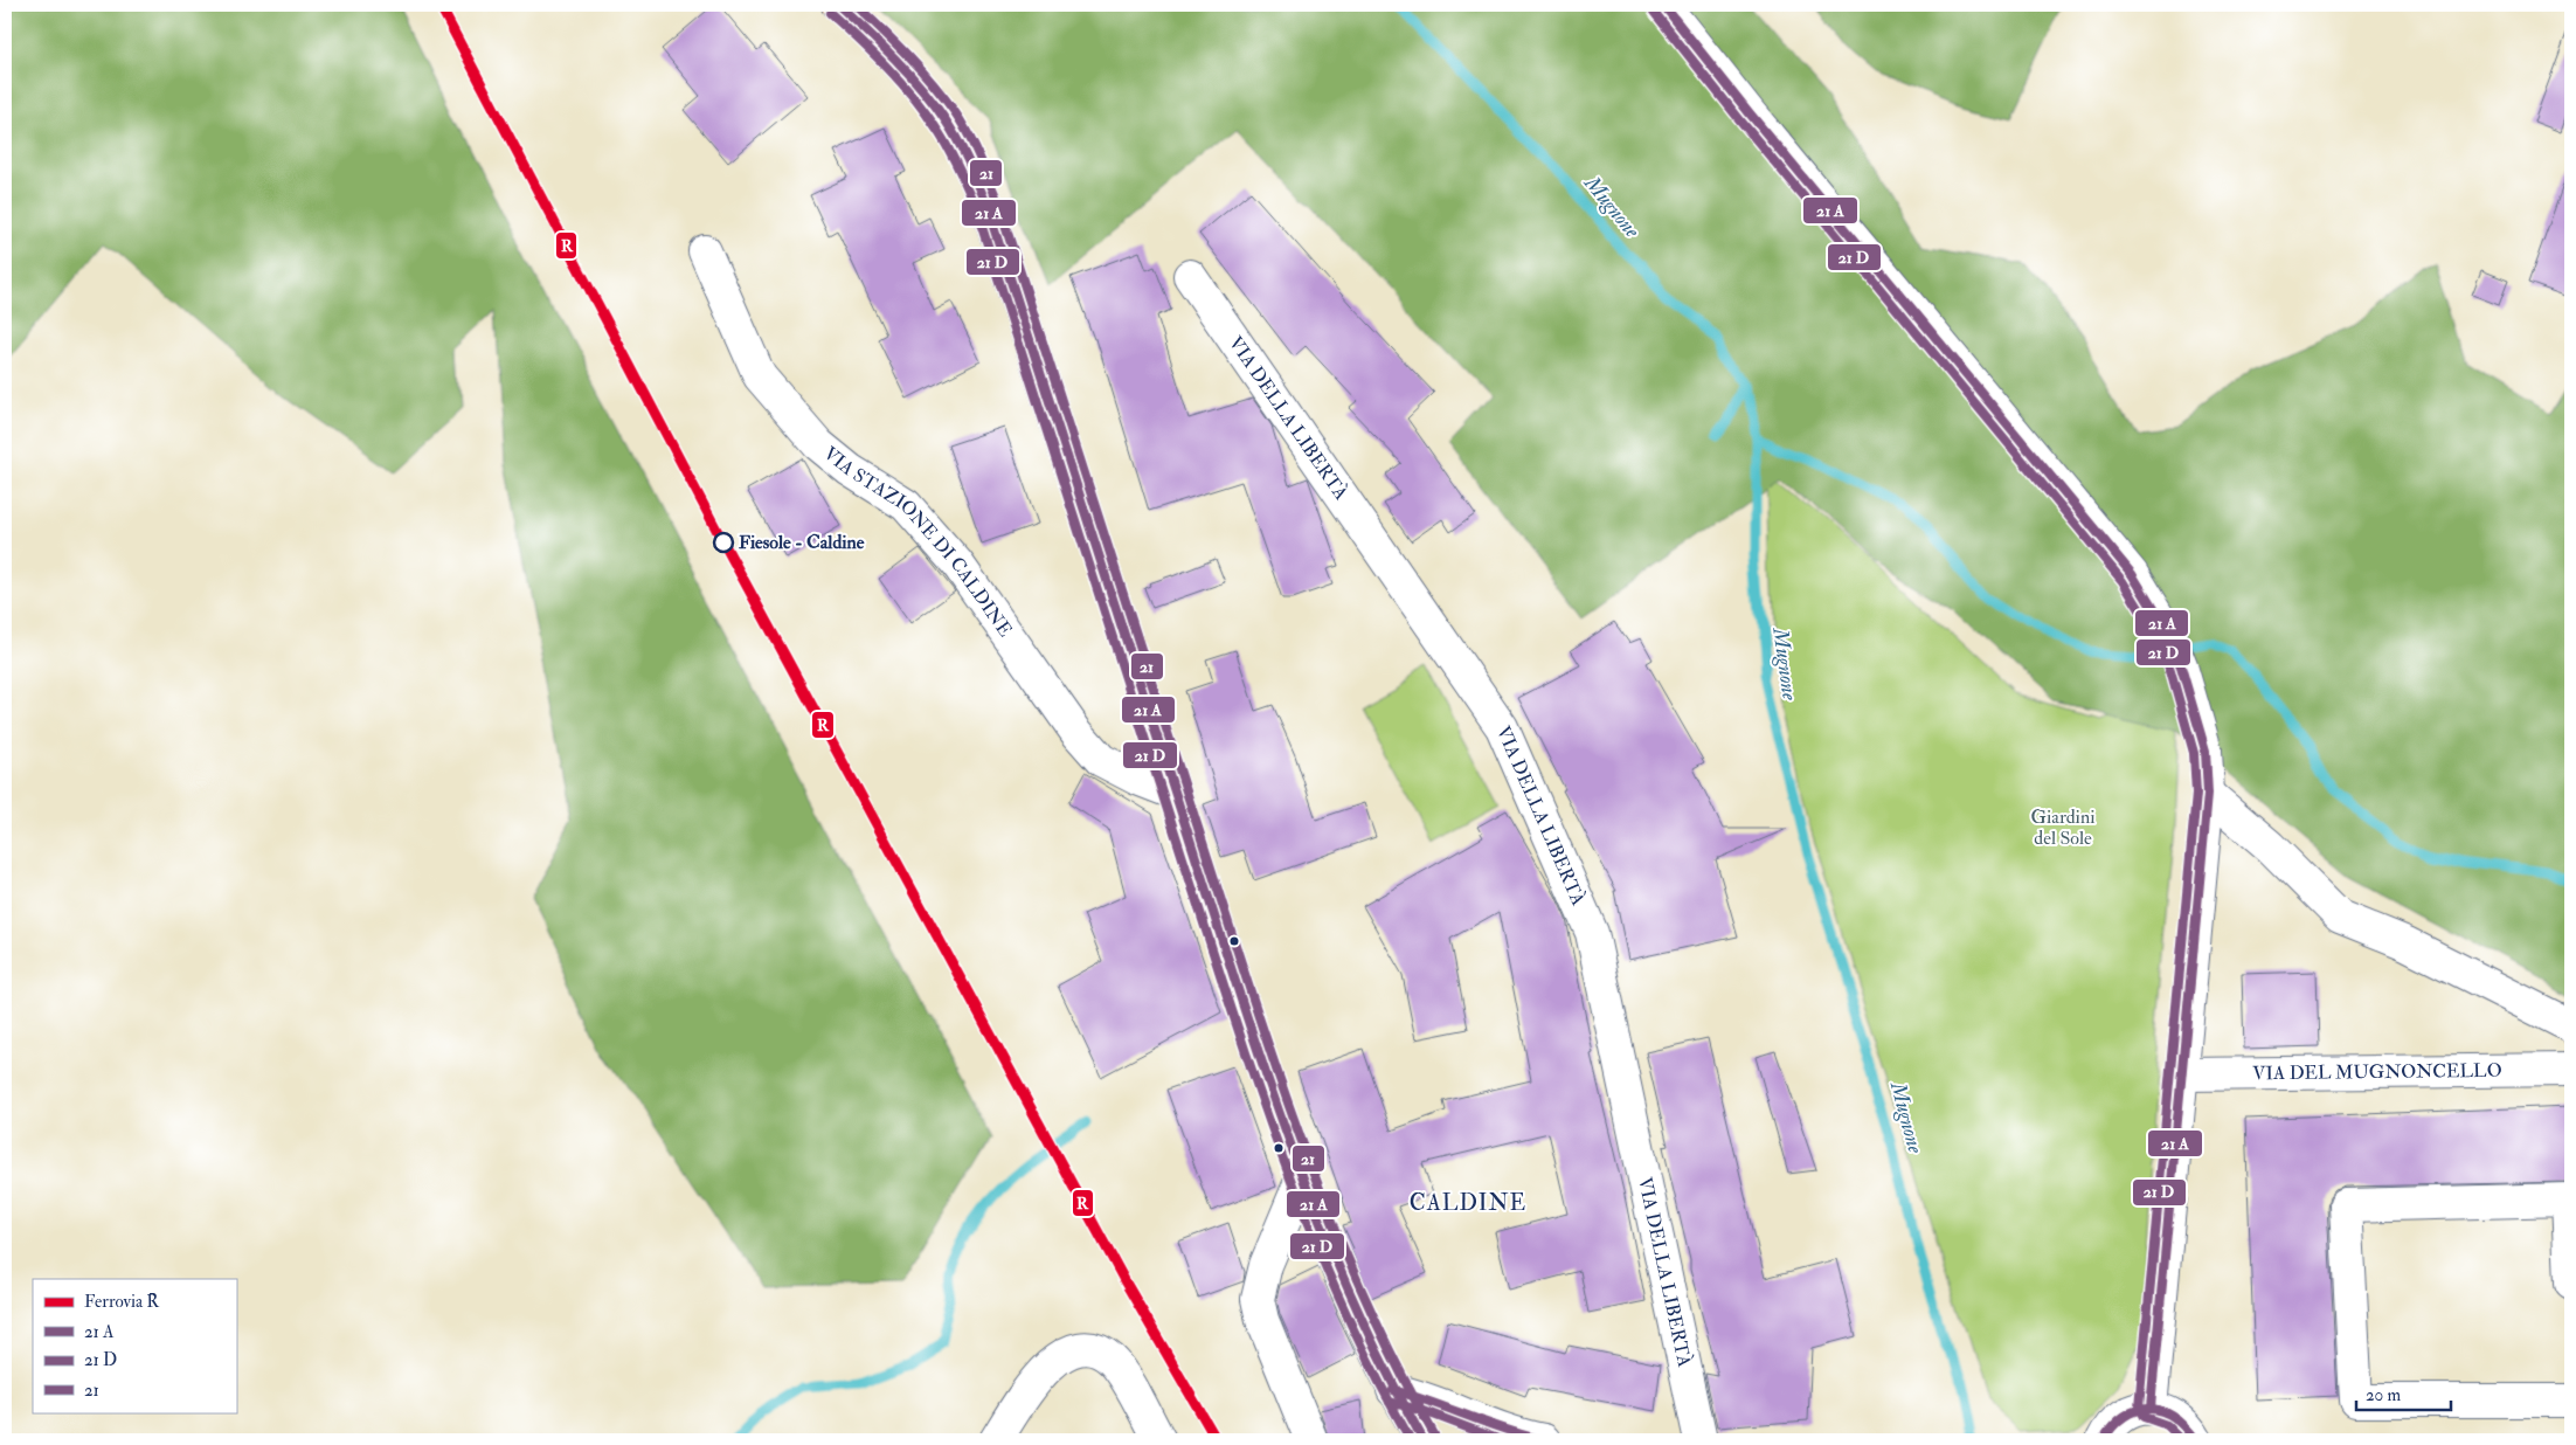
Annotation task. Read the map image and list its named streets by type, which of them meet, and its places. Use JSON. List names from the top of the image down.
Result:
{
  "streets": {
    "street": ["VIA DELLA LIBERTÀ", "VIA STAZIONE DI CALDINE", "VIA DEL MUGNONCELLO"]
  },
  "districts": ["CALDINE"],
  "water": ["Mugnone"],
  "parks": ["Giardini del Sole"],
  "places": ["Fiesole - Caldine"],
  "lines": ["rail line R", "transit line 21"],
  "legend": [
    "Ferrovia R",
    "21 A",
    "21 D",
    "21"
  ],
  "scale_bar": "20 m"
}
